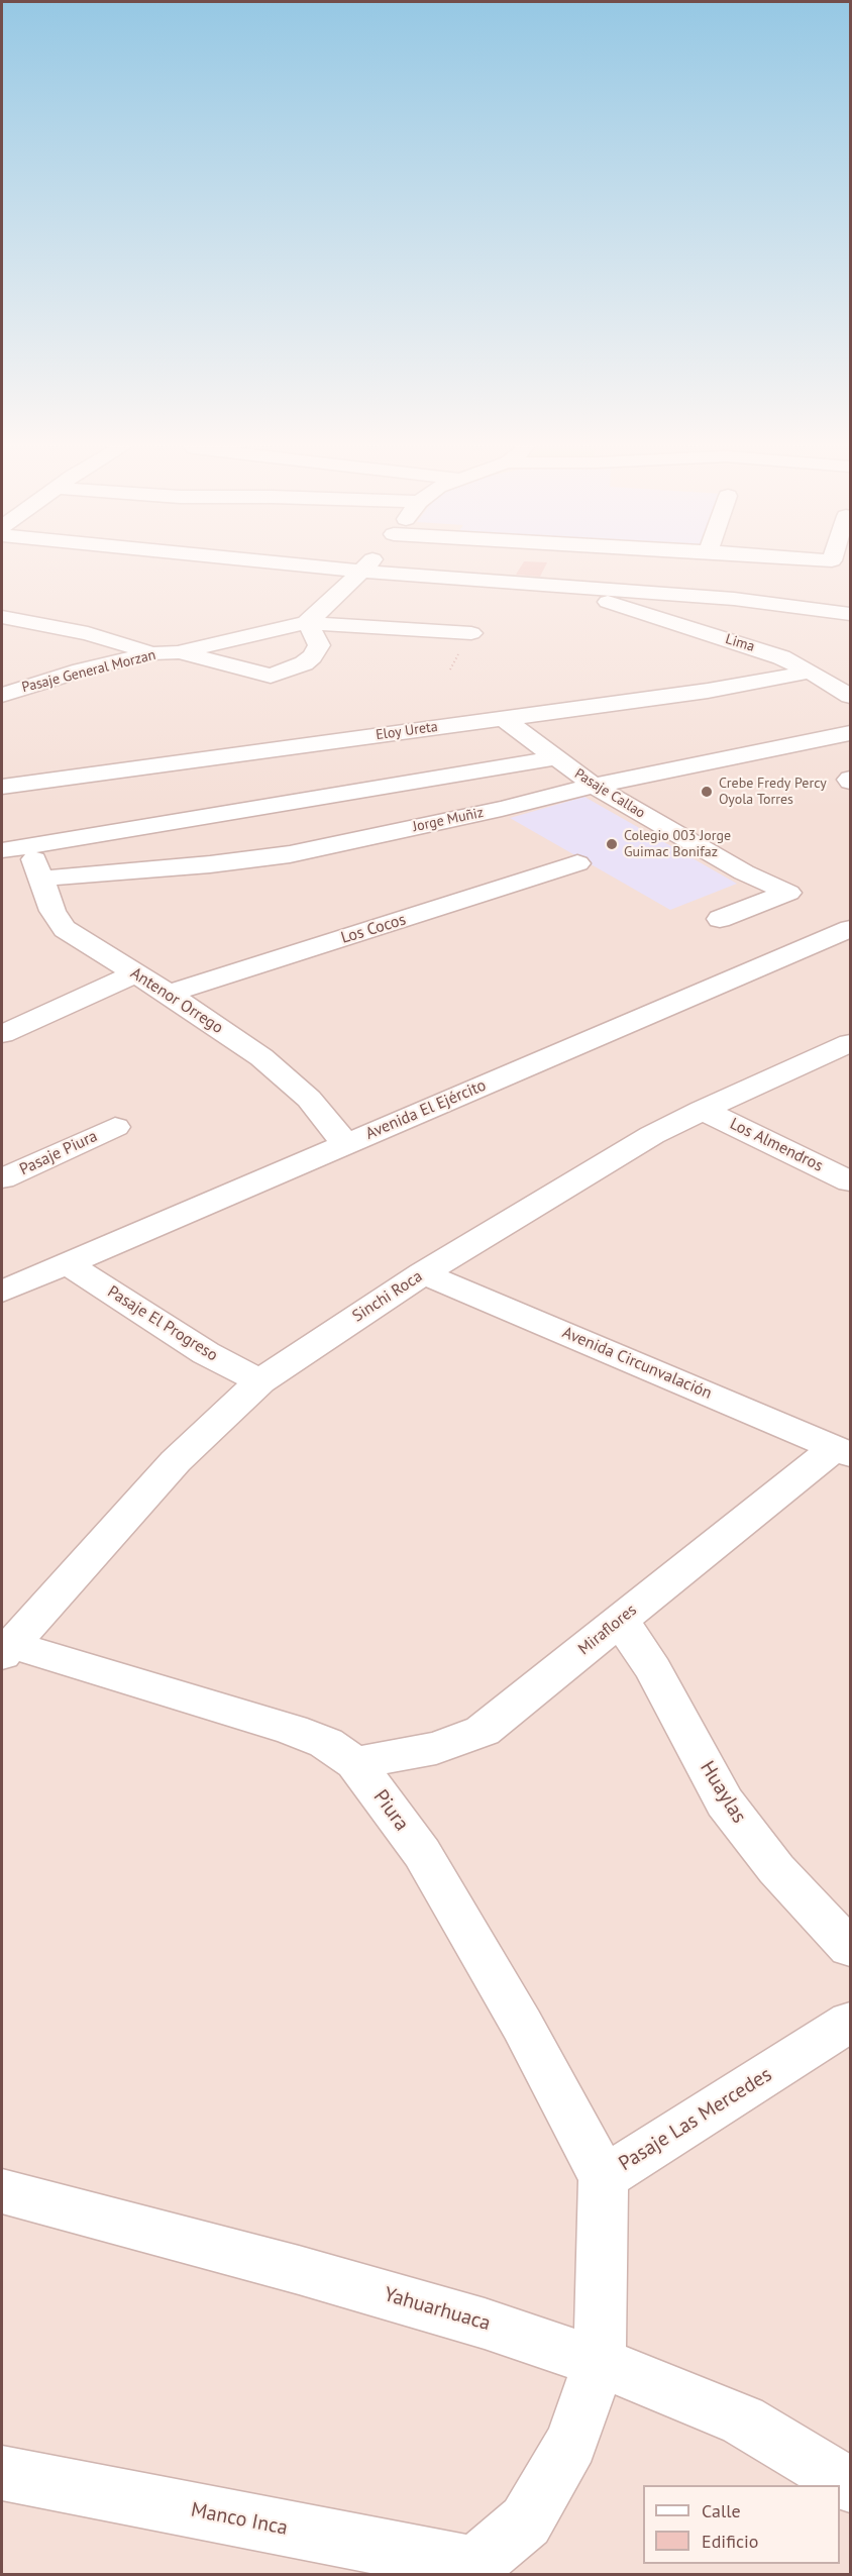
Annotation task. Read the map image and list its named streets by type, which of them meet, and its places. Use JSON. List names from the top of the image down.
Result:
{
  "streets": {
    "street": [
      "Lima",
      "Pasaje General Morzan",
      "Eloy Ureta",
      "Pasaje Callao",
      "Jorge Muñiz",
      "Los Cocos",
      "Antenor Orrego",
      "Avenida El Ejército",
      "Los Almendros",
      "Pasaje Piura",
      "Sinchi Roca",
      "Pasaje El Progreso",
      "Avenida Circunvalación",
      "Miraflores",
      "Huaylas",
      "Piura",
      "Pasaje Las Mercedes",
      "Yahuarhuaca",
      "Manco Inca"
    ]
  },
  "crossings": [
    ["Lima", "Eloy Ureta"],
    ["Eloy Ureta", "Pasaje Callao"],
    ["Pasaje Callao", "Jorge Muñiz"],
    ["Jorge Muñiz", "Antenor Orrego"],
    ["Los Cocos", "Antenor Orrego"],
    ["Antenor Orrego", "Avenida El Ejército"],
    ["Avenida El Ejército", "Pasaje El Progreso"],
    ["Los Almendros", "Sinchi Roca"],
    ["Sinchi Roca", "Pasaje El Progreso"],
    ["Sinchi Roca", "Avenida Circunvalación"],
    ["Sinchi Roca", "Piura"],
    ["Avenida Circunvalación", "Miraflores"],
    ["Miraflores", "Huaylas"],
    ["Miraflores", "Piura"],
    ["Piura", "Pasaje Las Mercedes"],
    ["Pasaje Las Mercedes", "Yahuarhuaca"],
    ["Pasaje Las Mercedes", "Manco Inca"]
  ],
  "places": ["Crebe Fredy Percy Oyola Torres", "Colegio 003 Jorge Guimac Bonifaz"],
  "legend": ["Calle", "Edificio"]
}
